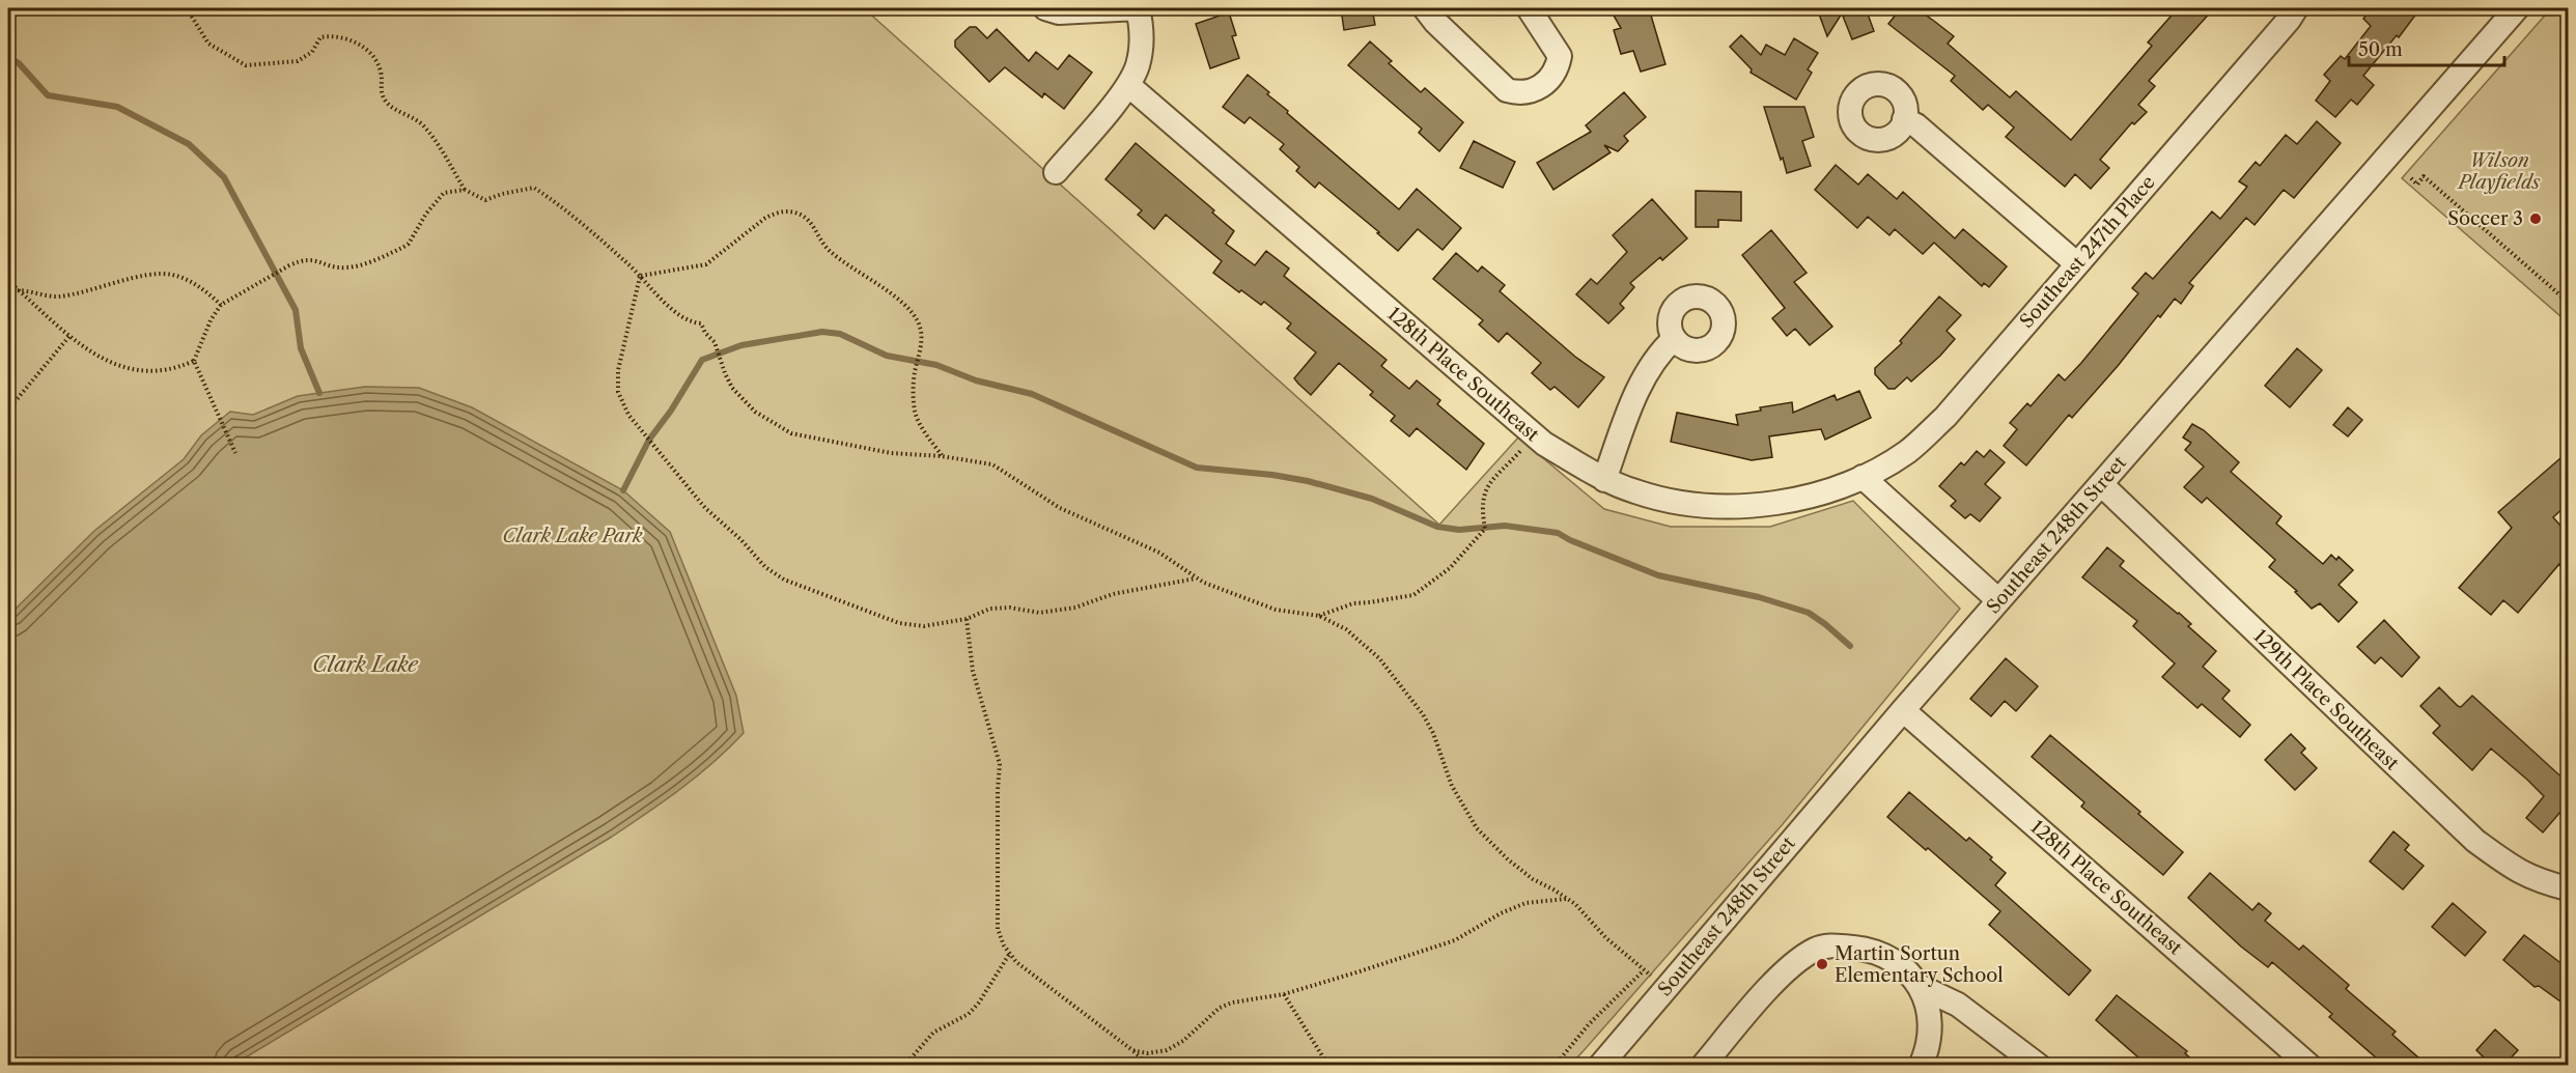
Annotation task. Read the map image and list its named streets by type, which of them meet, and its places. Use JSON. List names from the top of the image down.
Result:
{
  "streets": {
    "street": [
      "Southeast 247th Place",
      "128th Place Southeast",
      "Southeast 248th Street",
      "129th Place Southeast"
    ]
  },
  "crossings": [
    ["Southeast 247th Place", "128th Place Southeast"],
    ["128th Place Southeast", "Southeast 248th Street"],
    ["Southeast 248th Street", "129th Place Southeast"]
  ],
  "water": ["Clark Lake"],
  "parks": ["Wilson Playfields", "Clark Lake Park"],
  "places": ["Soccer 3", "Martin Sortun Elementary School"],
  "scale_bar": "50 m"
}
